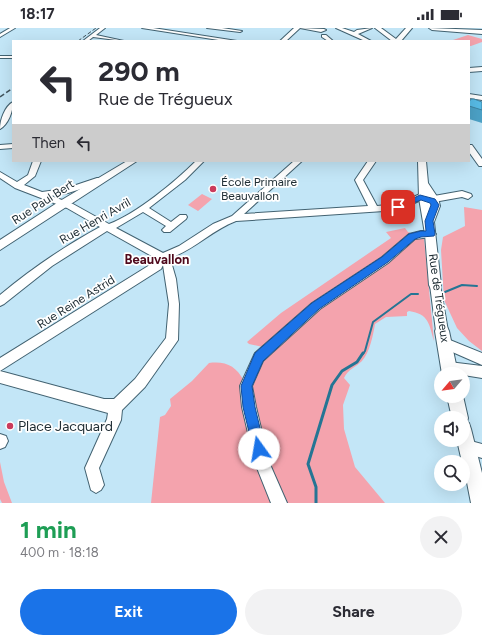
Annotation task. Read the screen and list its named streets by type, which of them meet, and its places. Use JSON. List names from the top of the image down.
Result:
{
  "streets": {
    "main road": ["Rue Paul Bert", "Rue de Trégueux"],
    "street": ["Rue Henri Avril", "Rue Reine Astrid"]
  },
  "districts": ["Beauvallon"],
  "places": ["École Primaire Beauvallon", "Place Jacquard"],
  "north": "bottom left",
  "page": {
    "status": "18:17",
    "turn": ["290 m", "Rue de Trégueux"],
    "then": "Then",
    "heading": ["1 min", "400 m · 18:18"],
    "buttons": ["Exit", "Share"]
  }
}
